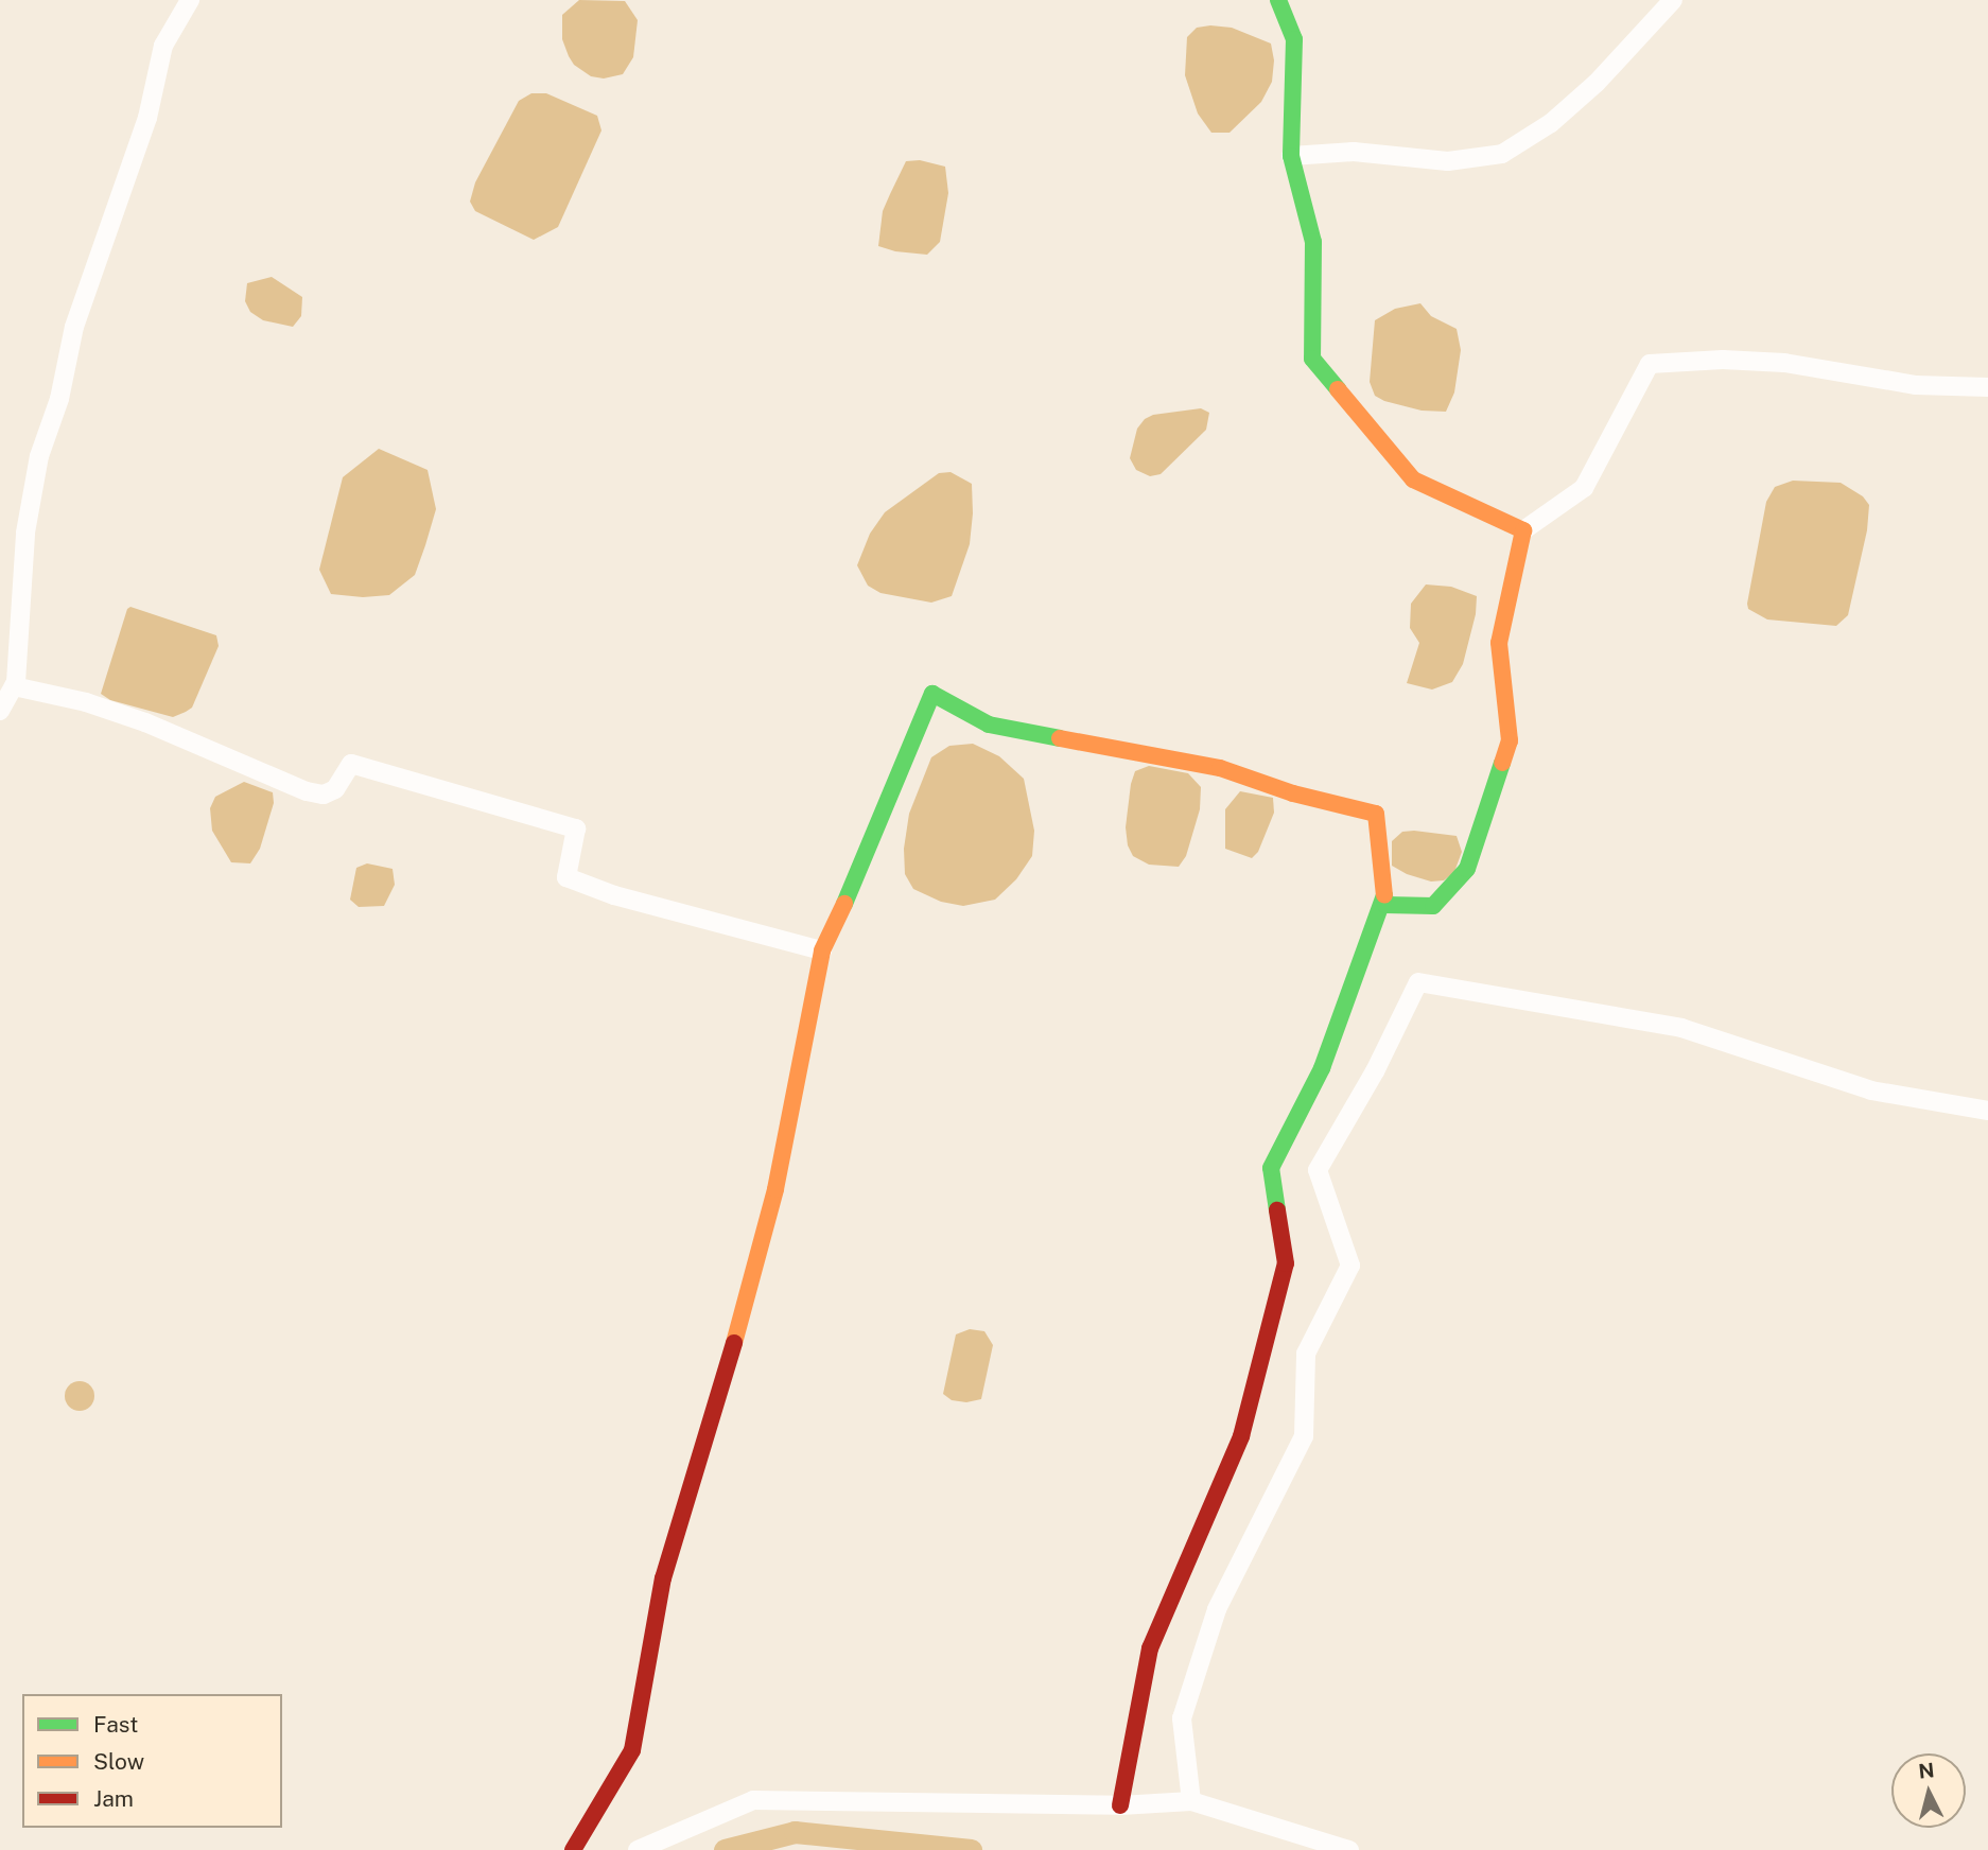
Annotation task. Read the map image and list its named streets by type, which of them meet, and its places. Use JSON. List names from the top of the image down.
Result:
{
  "legend": ["Fast", "Slow", "Jam"],
  "north": "top"
}
